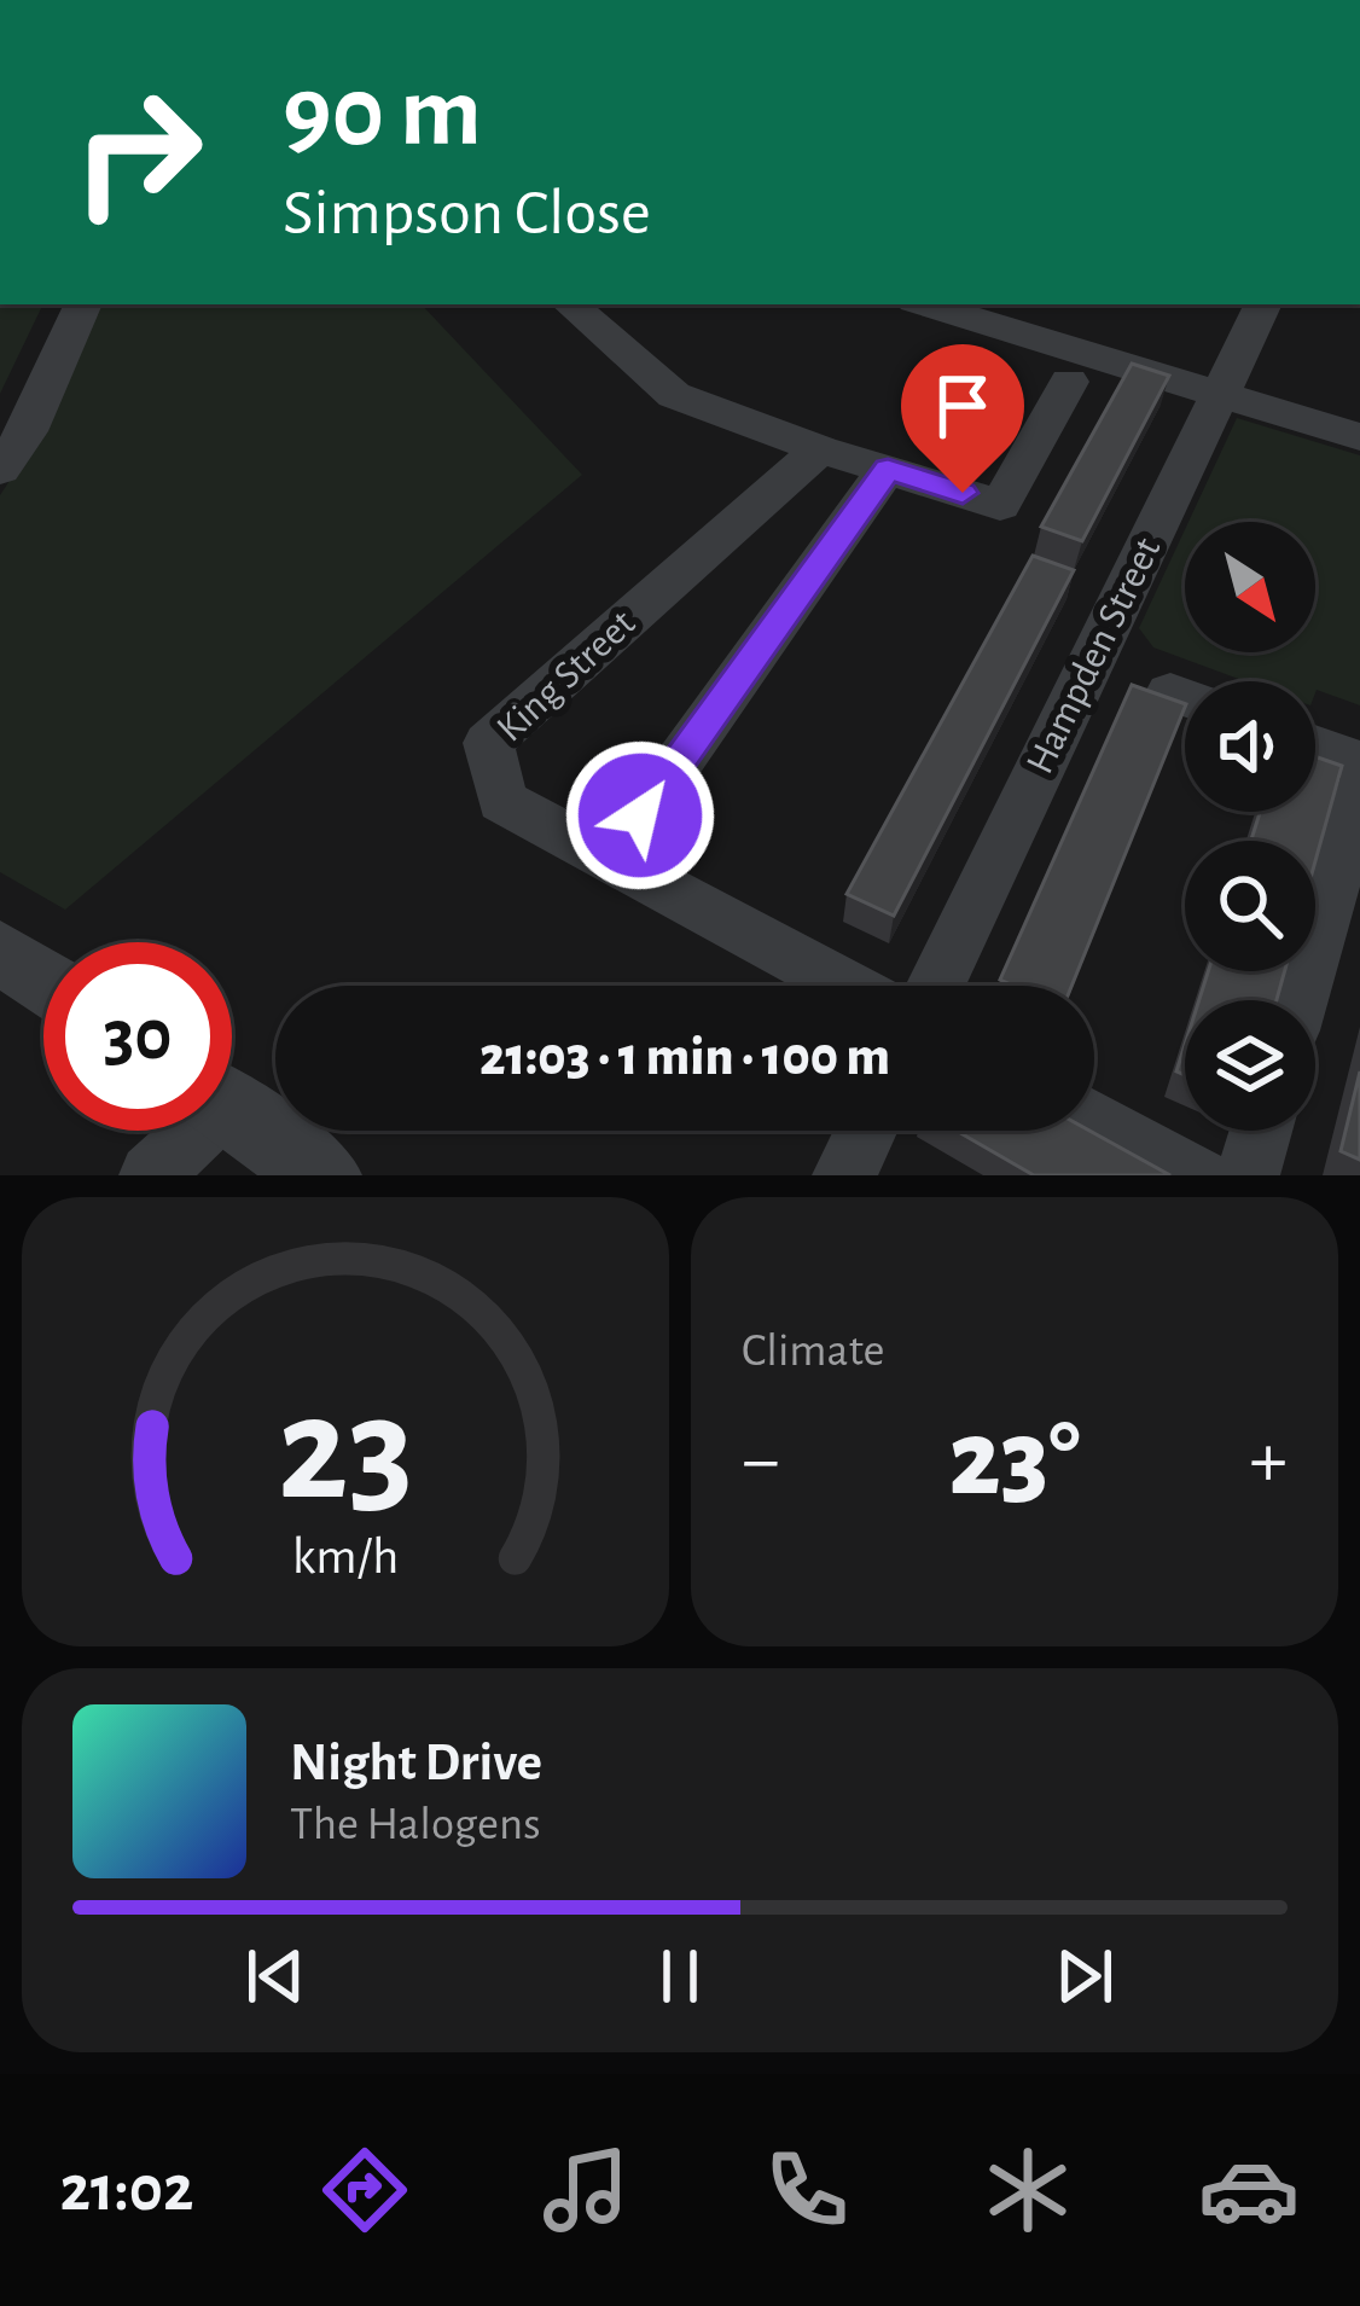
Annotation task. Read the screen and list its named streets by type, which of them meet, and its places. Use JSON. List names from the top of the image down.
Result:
{
  "streets": {
    "street": ["Hampden Street", "King Street"]
  },
  "north": "bottom right",
  "page": {
    "turn": ["90 m", "Simpson Close"],
    "limit": "30",
    "trip": "21:03 · 1 min · 100 m",
    "tile": "Climate",
    "heat": ["−", "23°", "+"],
    "song": ["Night Drive", "The Halogens"],
    "tabs": "21:02",
    "gauge": ["23", "km/h"]
  }
}
